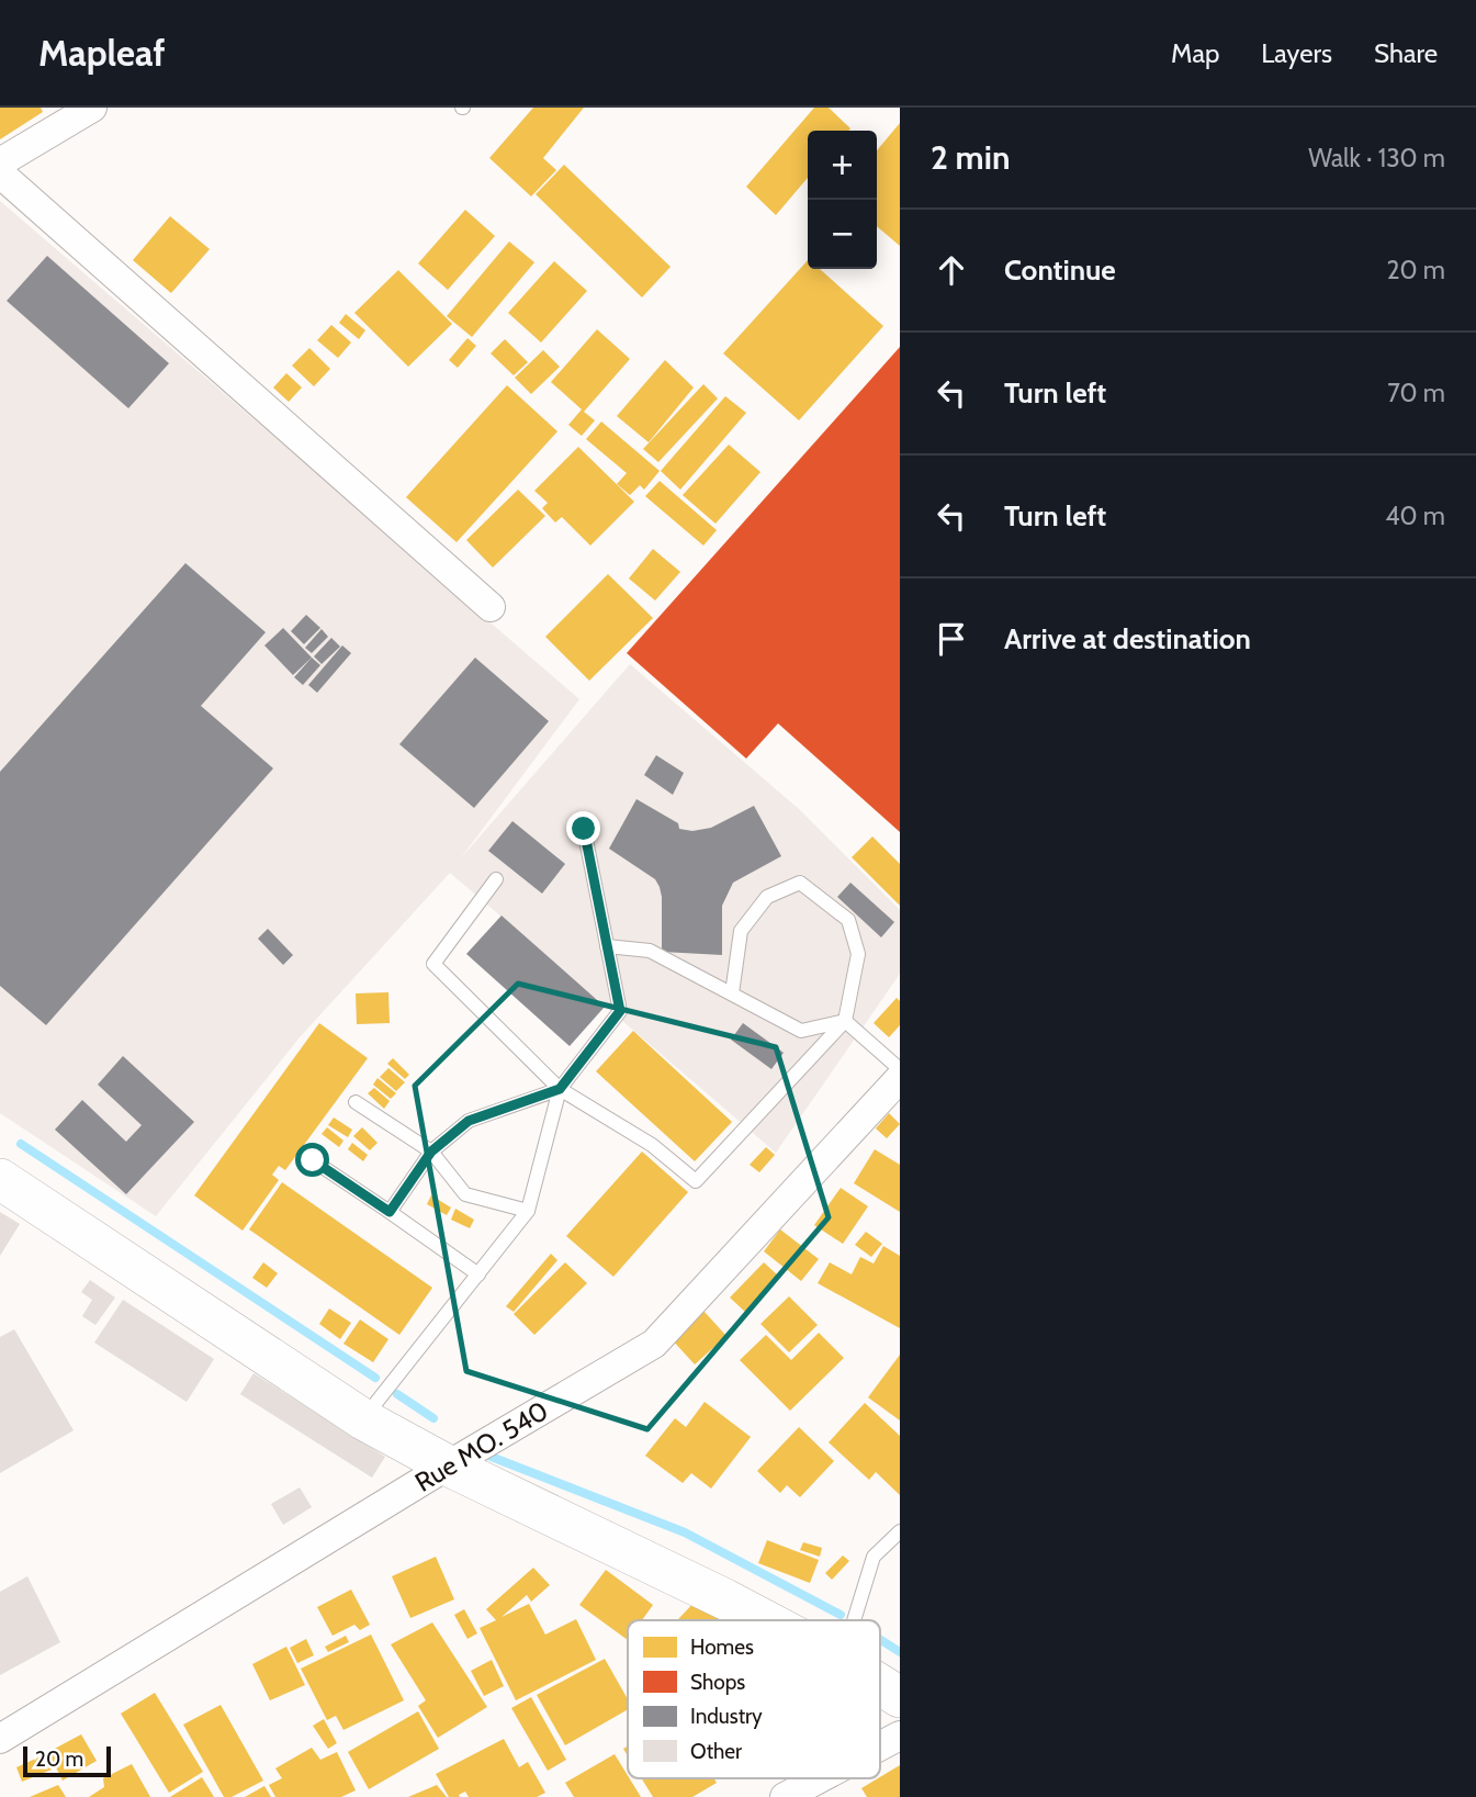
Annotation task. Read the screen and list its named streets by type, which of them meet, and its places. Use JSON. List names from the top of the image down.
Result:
{
  "streets": {
    "street": ["Rue MO. 540"]
  },
  "legend": [
    "Homes",
    "Shops",
    "Industry",
    "Other"
  ],
  "scale_bar": "20 m",
  "page": {
    "header": "Mapleaf",
    "nav": ["Map", "Layers", "Share"],
    "heading": ["2 min", "Walk · 130 m"],
    "map_buttons": ["+", "−"],
    "list": [
      ["Continue", "20 m"],
      ["Turn left", "70 m"],
      ["Turn left", "40 m"],
      "Arrive at destination"
    ],
    "scale": "20 m"
  }
}
